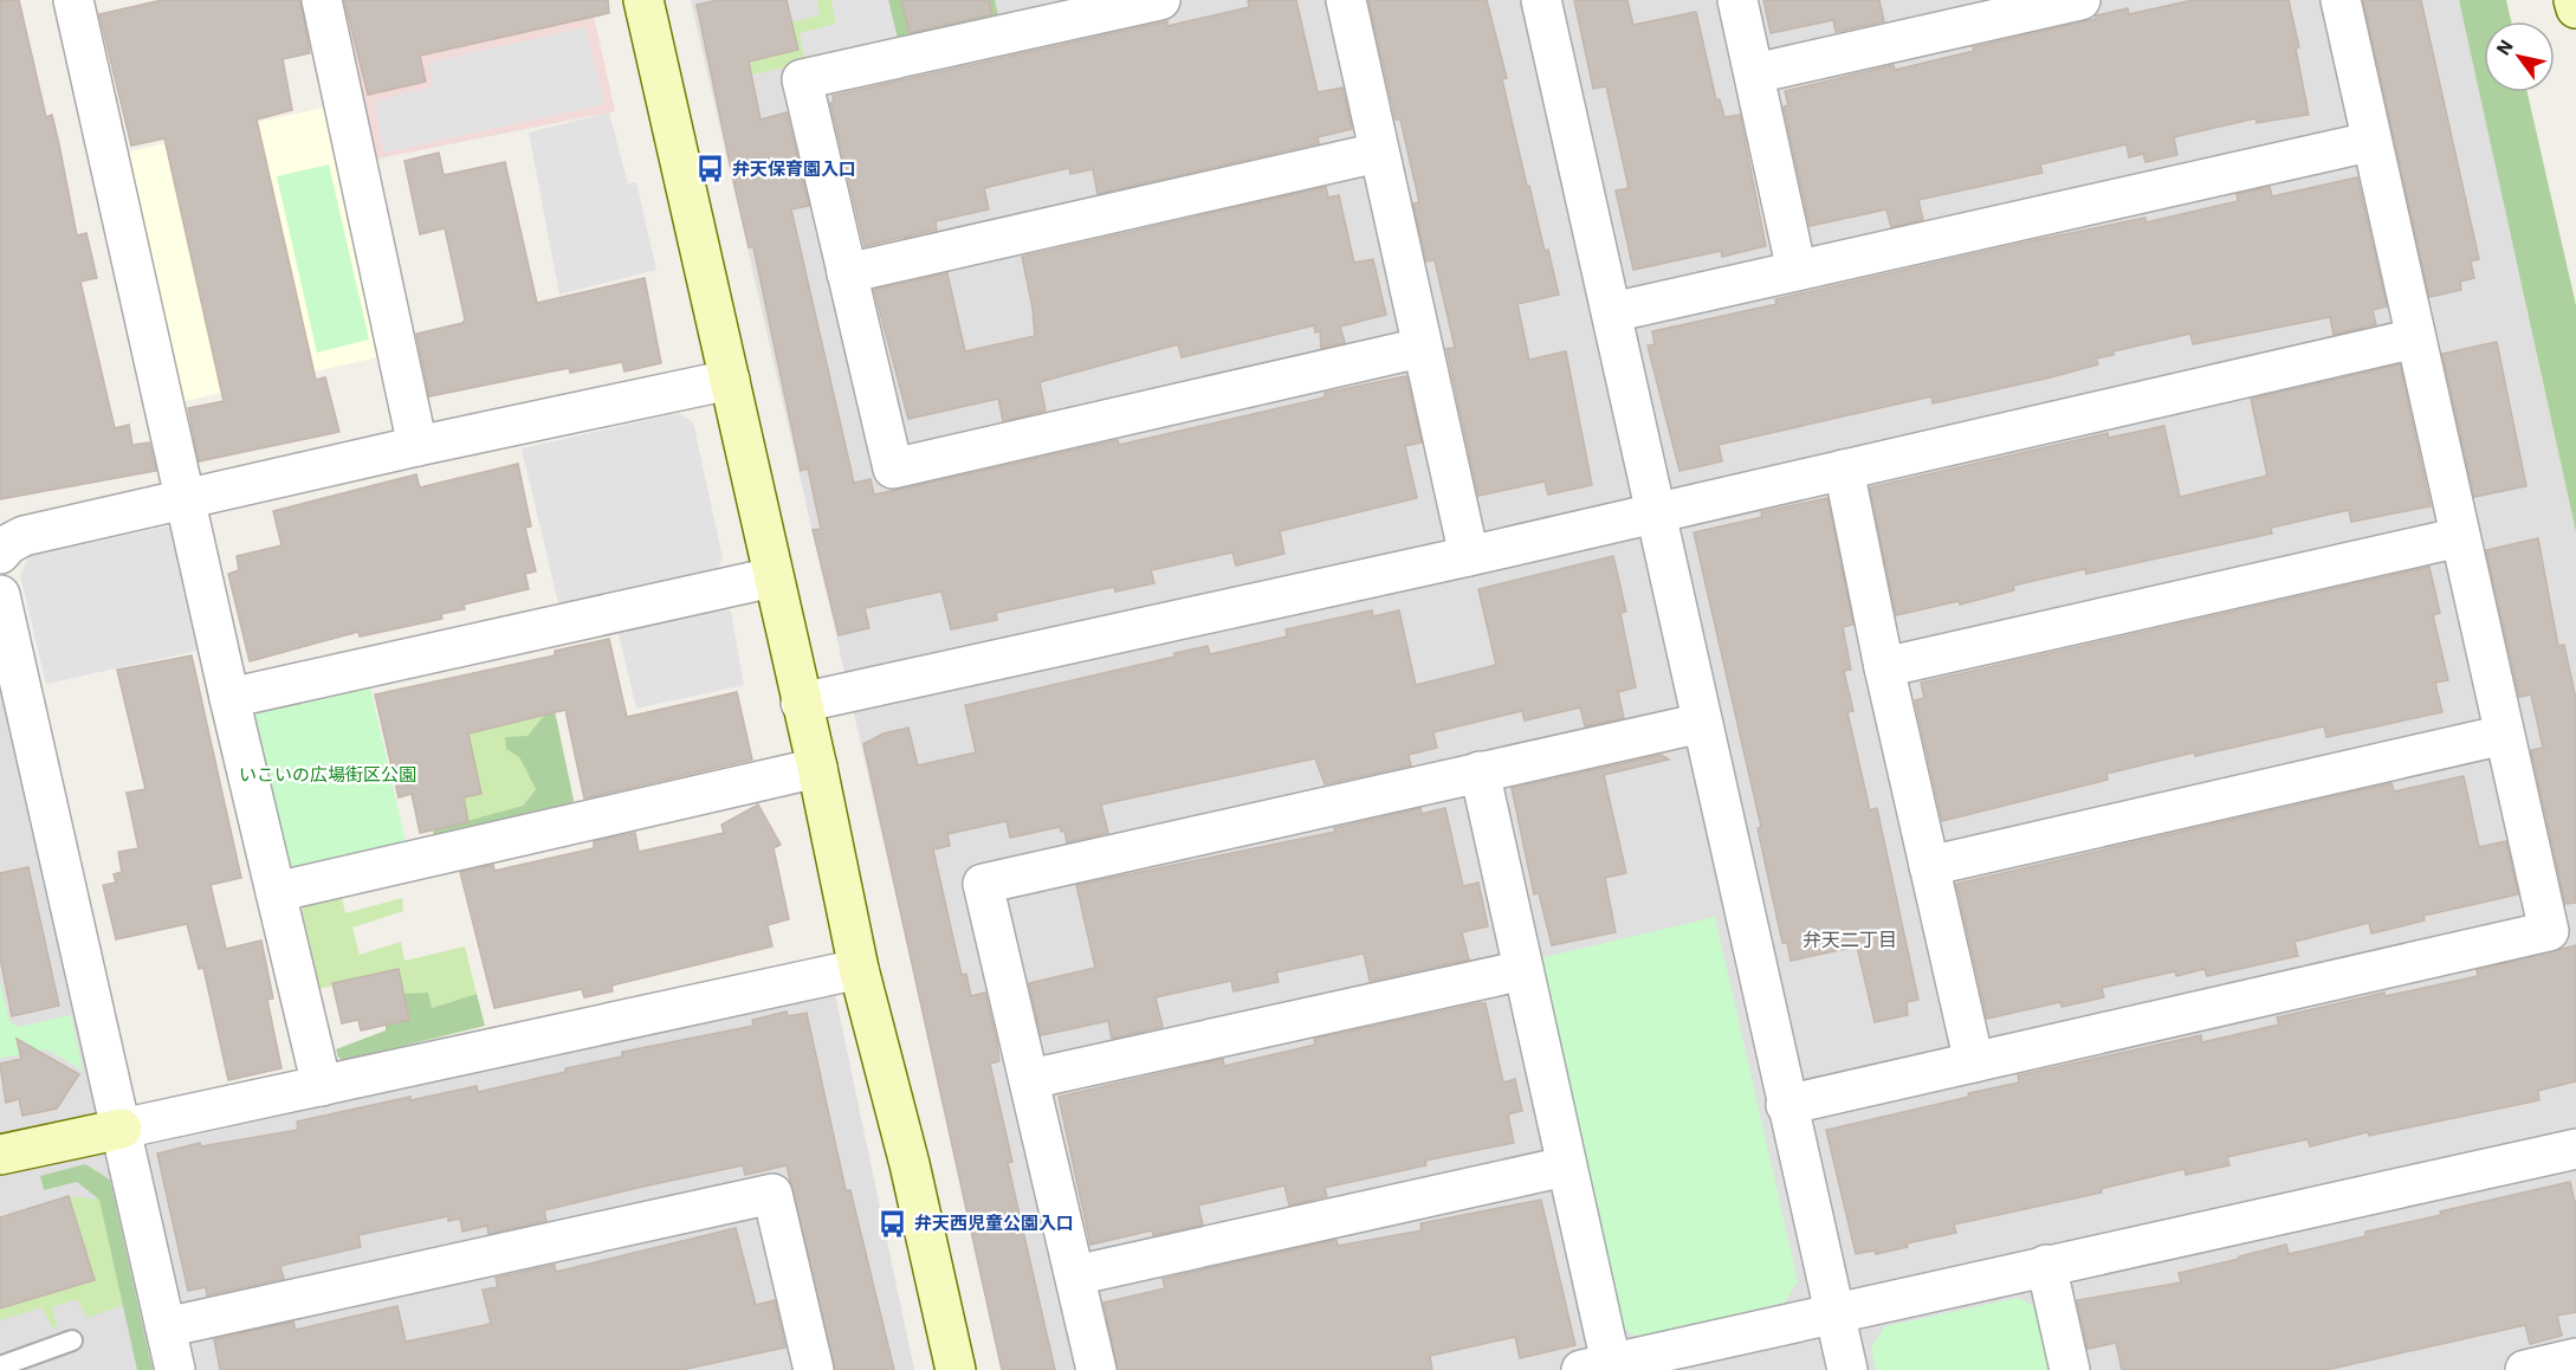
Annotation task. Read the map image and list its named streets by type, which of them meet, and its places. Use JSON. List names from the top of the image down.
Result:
{
  "districts": ["弁天二丁目"],
  "parks": ["いこいの広場街区公園"],
  "places": {
    "bus stop": ["弁天保育園入口", "弁天西児童公園入口"]
  },
  "north": "top left"
}
